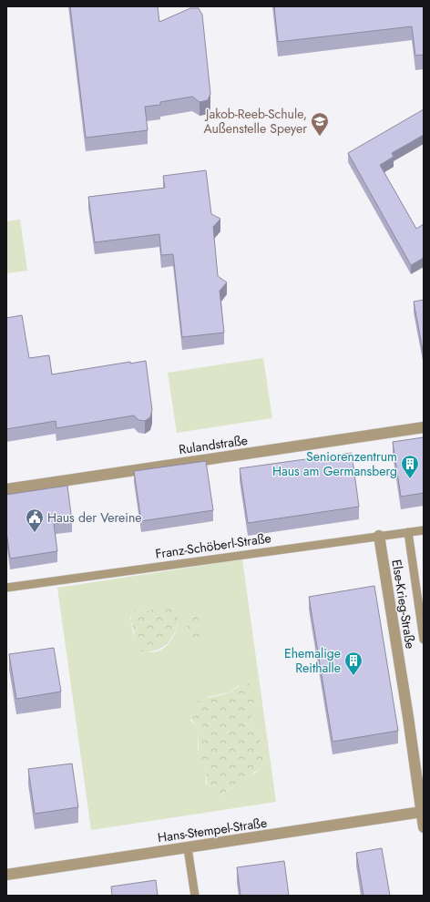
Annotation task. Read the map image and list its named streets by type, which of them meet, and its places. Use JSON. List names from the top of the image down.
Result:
{
  "streets": {
    "street": ["Rulandstraße", "Else-Krieg-Straße", "Hans-Stempel-Straße"],
    "lane": ["Franz-Schöberl-Straße"]
  },
  "crossings": [
    ["Franz-Schöberl-Straße", "Else-Krieg-Straße"],
    ["Else-Krieg-Straße", "Hans-Stempel-Straße"]
  ],
  "places": {
    "school or university": ["Jakob-Reeb-Schule, Außenstelle Speyer"],
    "building": ["Seniorenzentrum Haus am Germansberg", "Ehemalige Reithalle"],
    "public building": ["Haus der Vereine"]
  }
}
